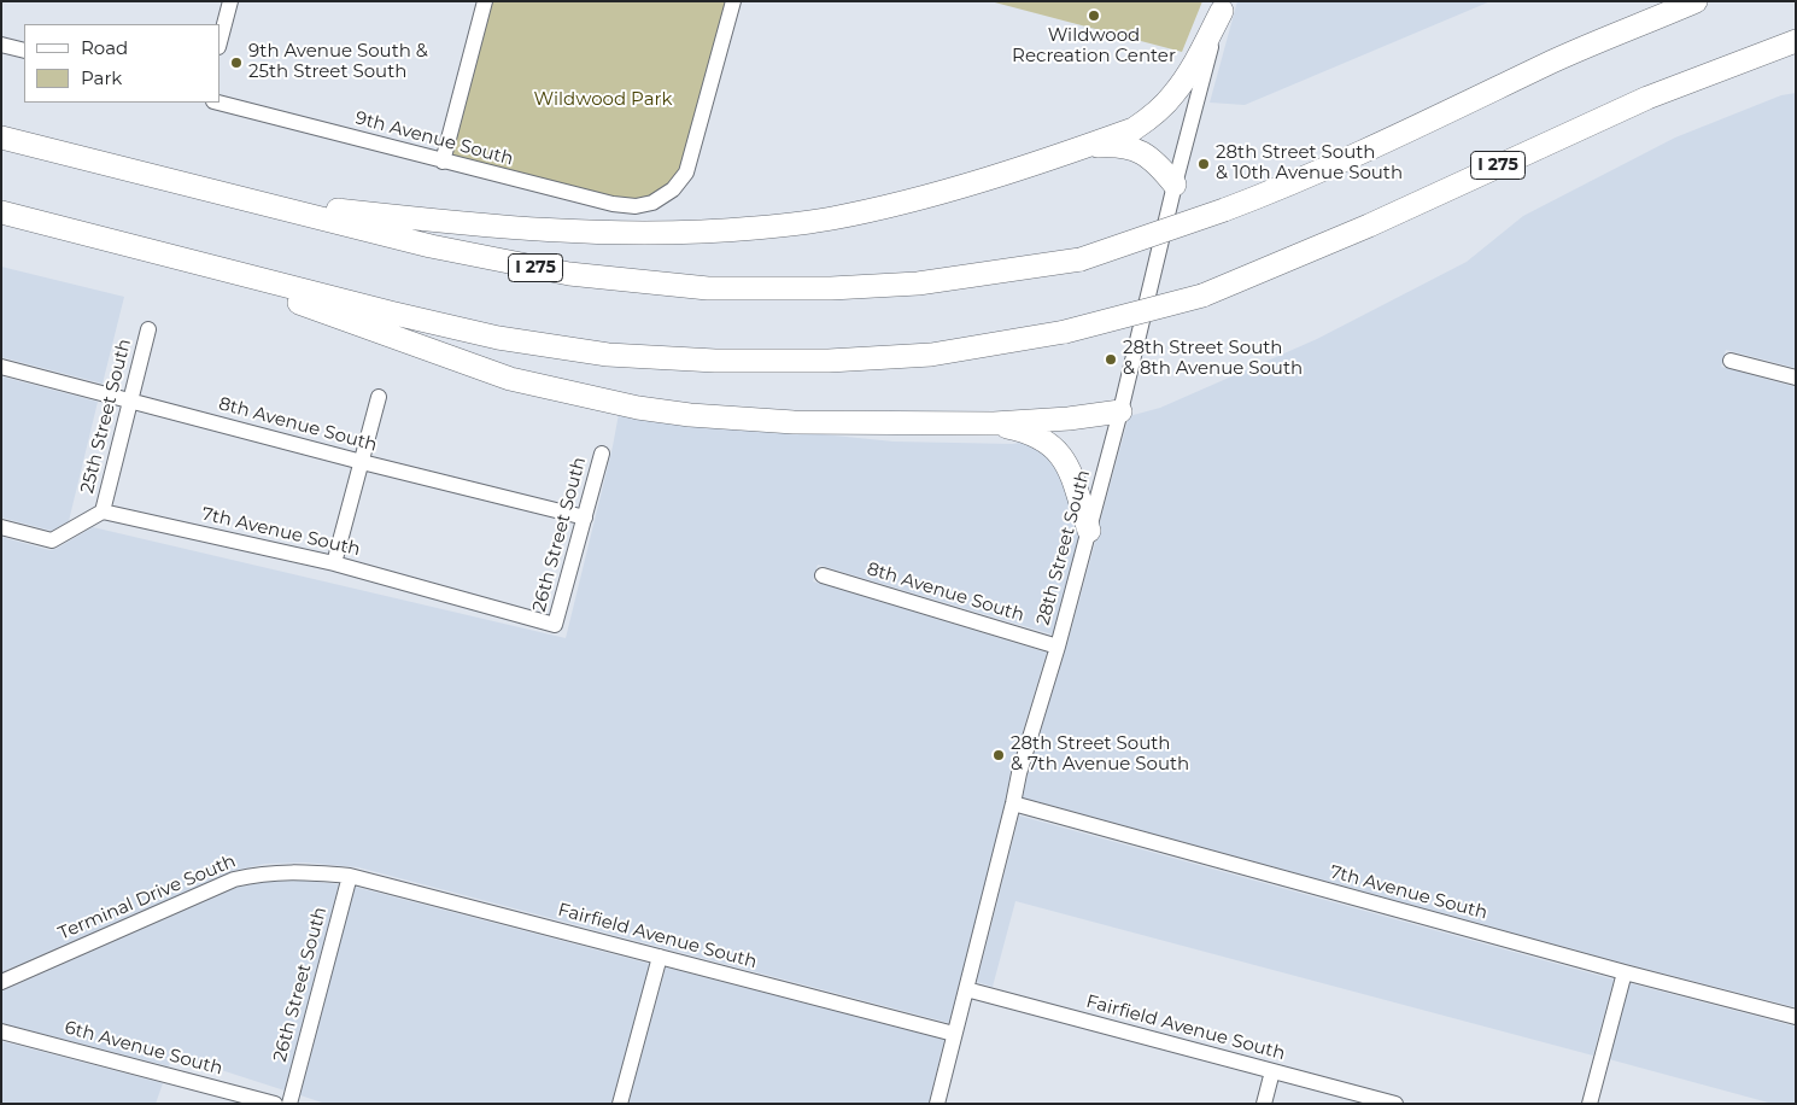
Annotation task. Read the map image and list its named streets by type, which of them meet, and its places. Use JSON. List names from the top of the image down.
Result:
{
  "streets": {
    "highway": ["I 275"],
    "street": [
      "9th Avenue South",
      "25th Street South",
      "8th Avenue South",
      "7th Avenue South",
      "26th Street South",
      "28th Street South",
      "Terminal Drive South",
      "Fairfield Avenue South",
      "6th Avenue South"
    ]
  },
  "crossings": [
    ["25th Street South", "8th Avenue South"],
    ["25th Street South", "7th Avenue South"],
    ["8th Avenue South", "26th Street South"],
    ["8th Avenue South", "28th Street South"],
    ["7th Avenue South", "26th Street South"],
    ["7th Avenue South", "28th Street South"],
    ["26th Street South", "Terminal Drive South"],
    ["26th Street South", "Fairfield Avenue South"],
    ["28th Street South", "Fairfield Avenue South"],
    ["Terminal Drive South", "Fairfield Avenue South"]
  ],
  "parks": ["Wildwood Park"],
  "places": [
    "Wildwood Recreation Center",
    "9th Avenue South & 25th Street South",
    "28th Street South & 10th Avenue South",
    "28th Street South & 8th Avenue South",
    "28th Street South & 7th Avenue South"
  ],
  "legend": ["Road", "Park"]
}
